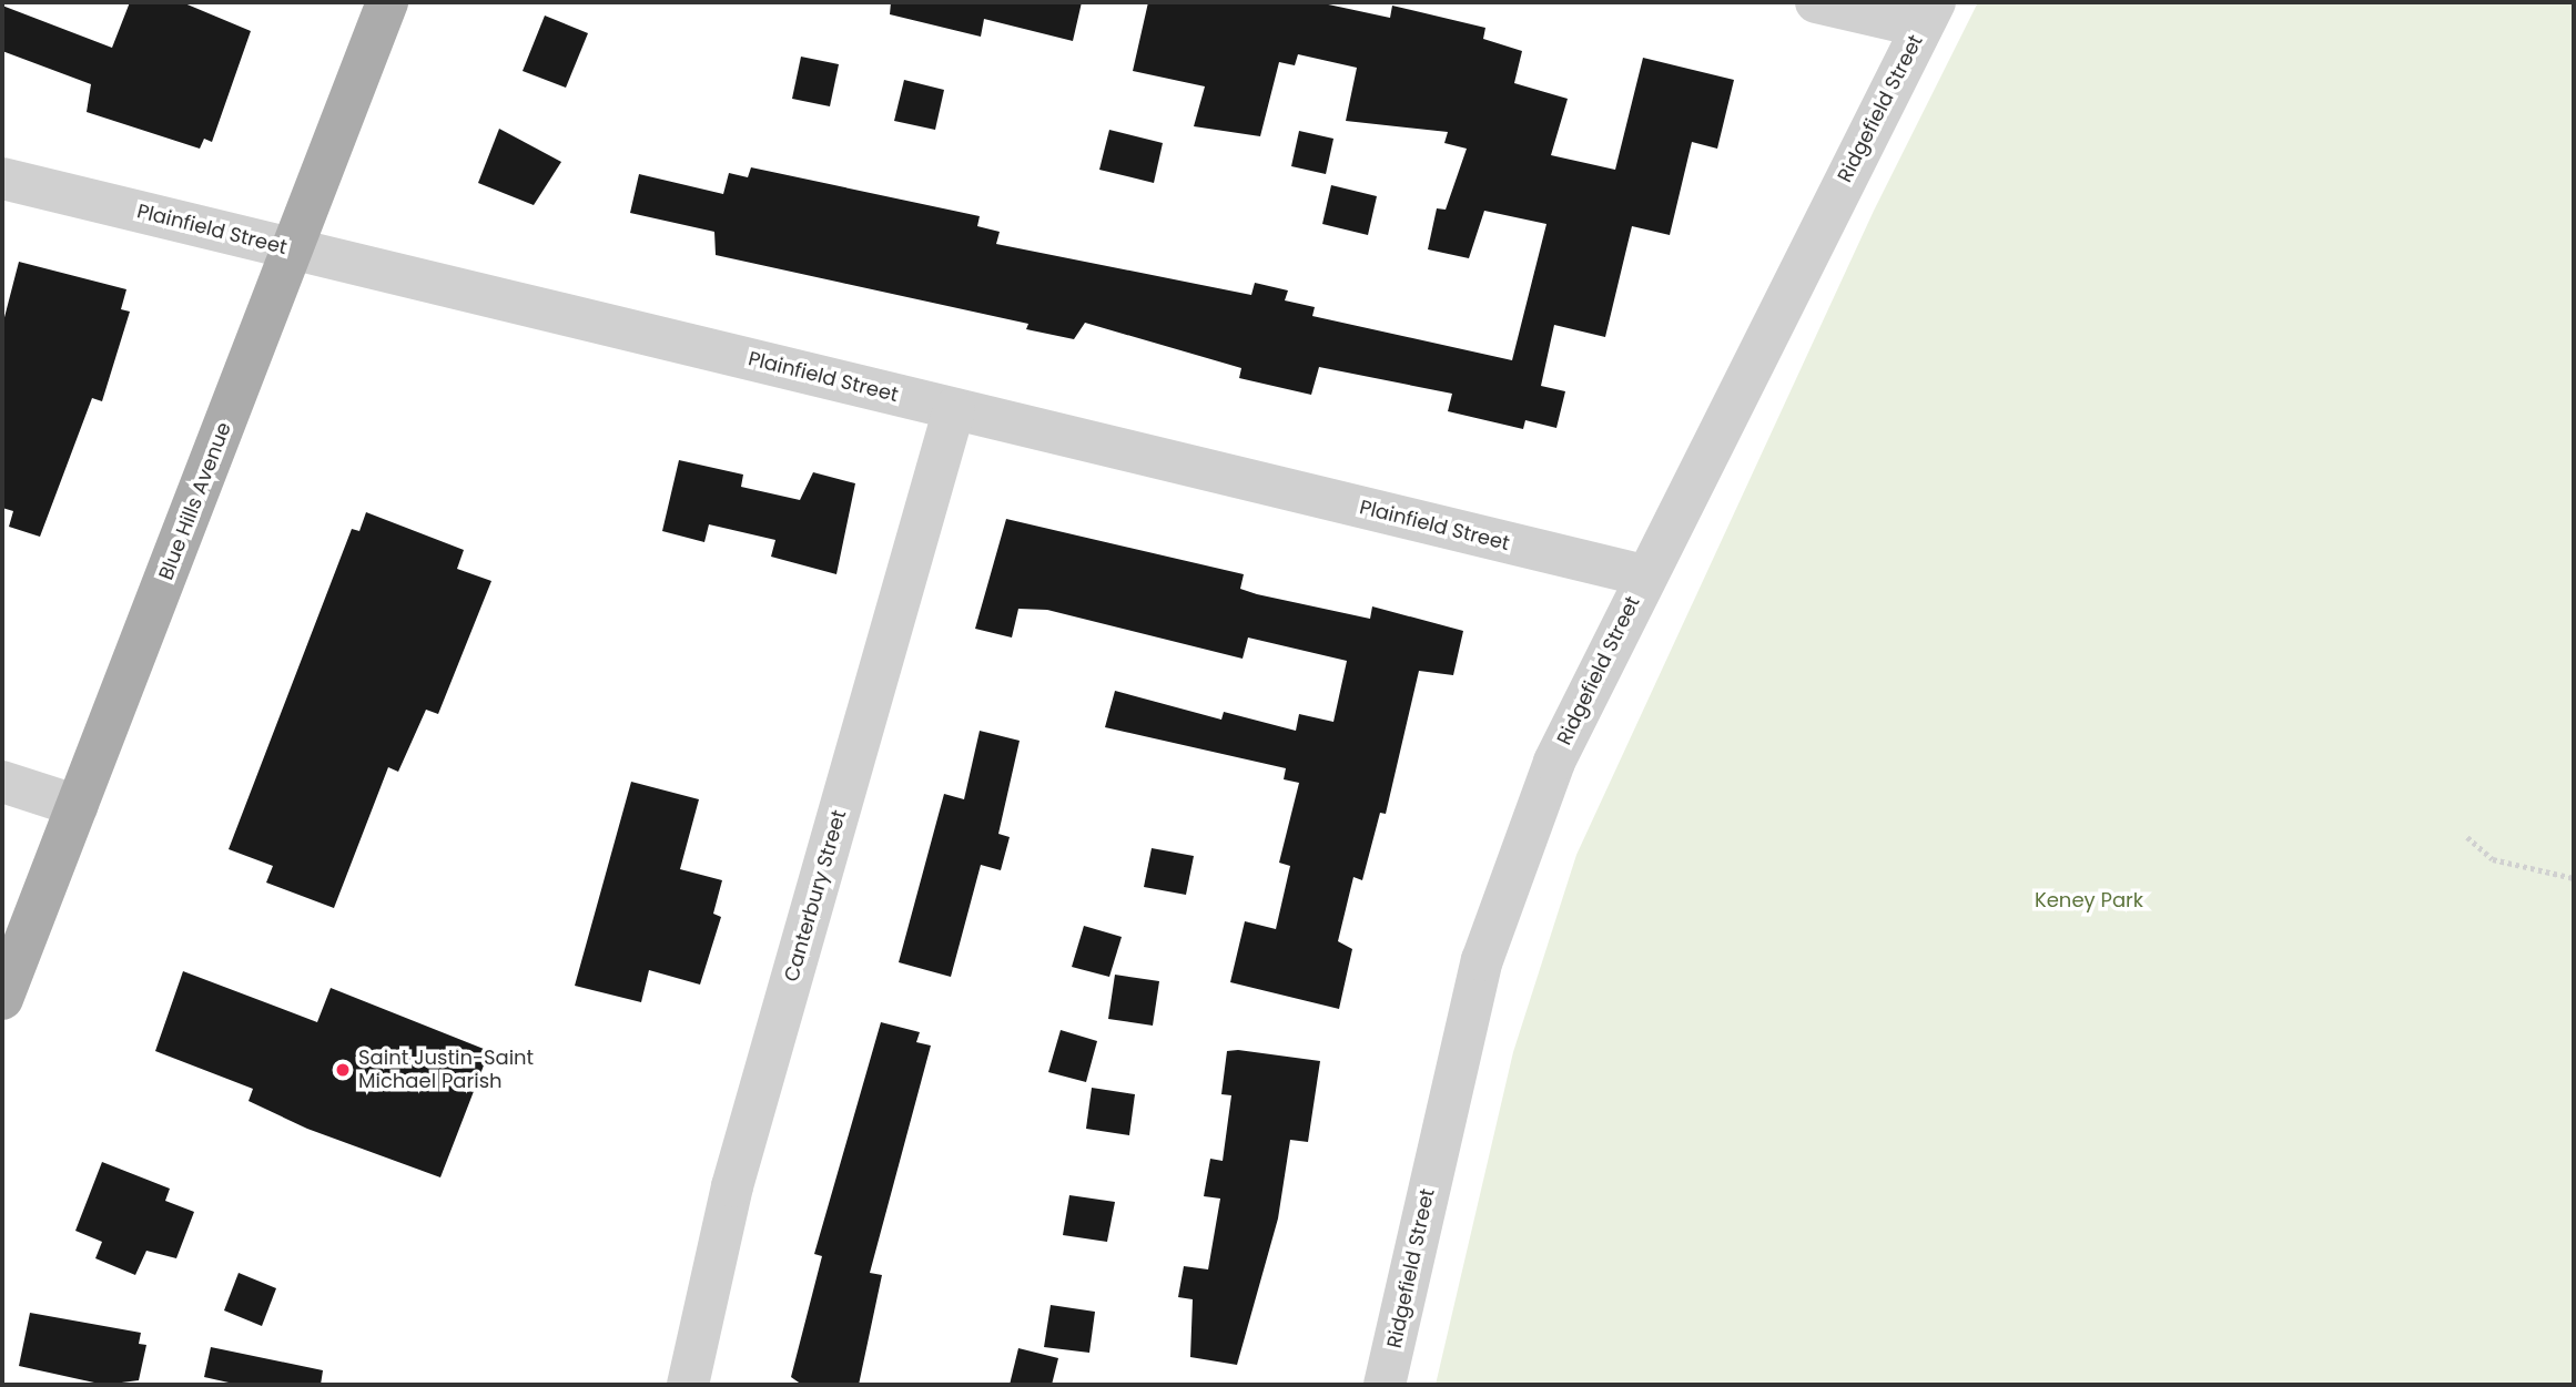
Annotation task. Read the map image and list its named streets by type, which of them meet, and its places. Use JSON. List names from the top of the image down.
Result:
{
  "streets": {
    "main road": ["Blue Hills Avenue"],
    "street": ["Ridgefield Street", "Plainfield Street", "Canterbury Street"]
  },
  "crossings": [
    ["Ridgefield Street", "Plainfield Street"],
    ["Plainfield Street", "Blue Hills Avenue"],
    ["Plainfield Street", "Canterbury Street"]
  ],
  "parks": ["Keney Park"],
  "places": ["Saint Justin-Saint Michael Parish"]
}
